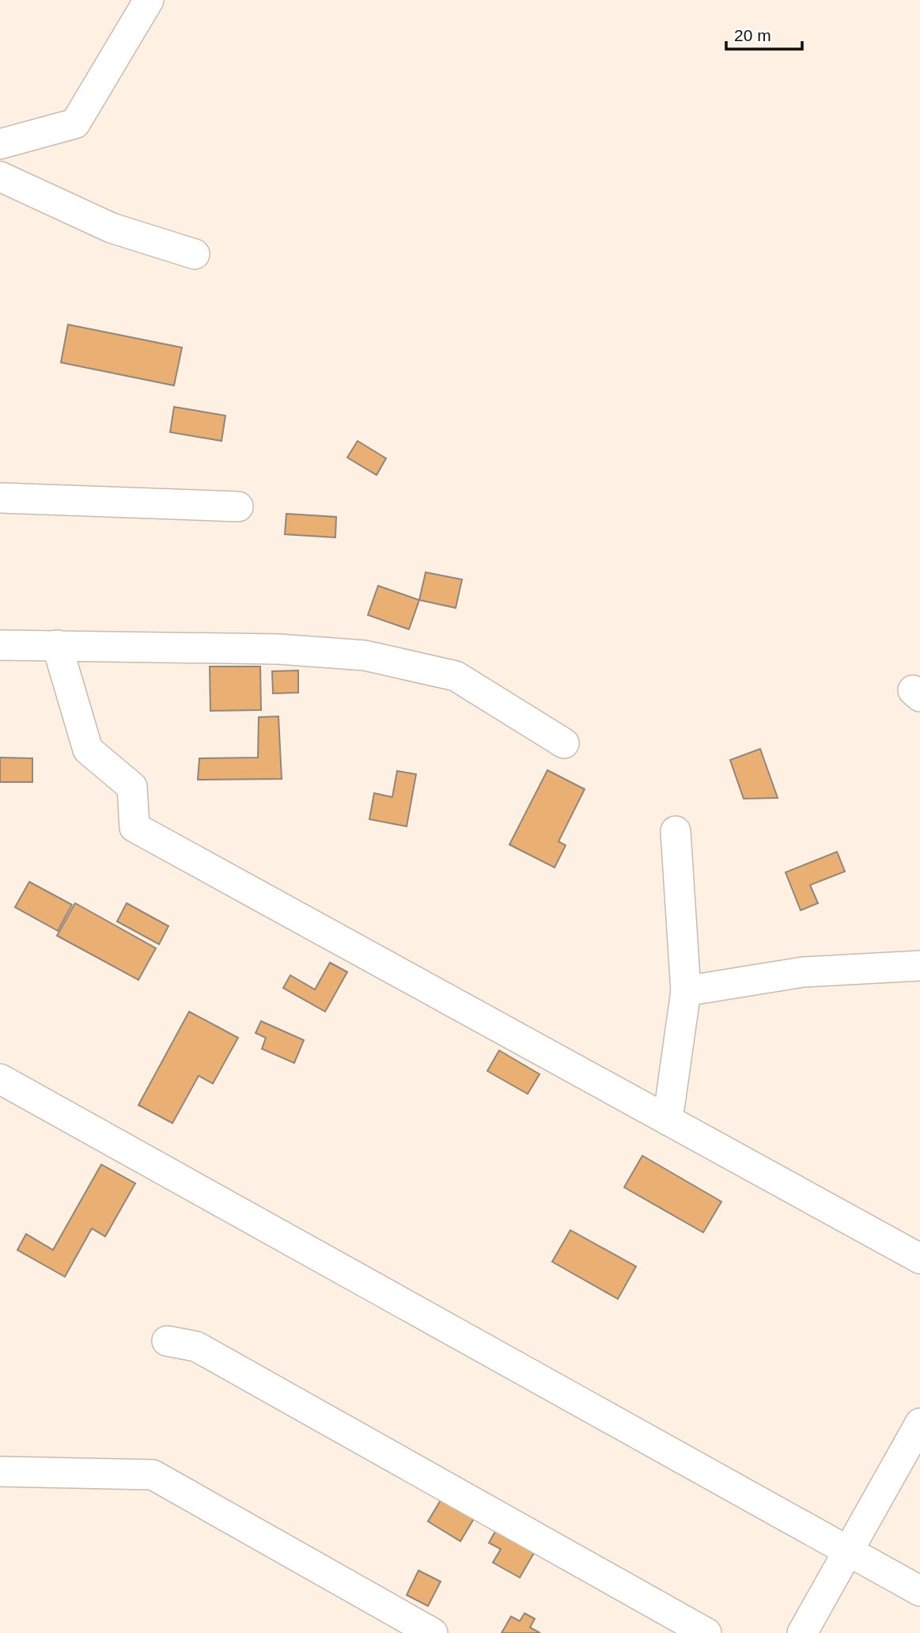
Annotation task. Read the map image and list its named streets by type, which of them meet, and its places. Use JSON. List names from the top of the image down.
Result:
{
  "scale_bar": "20 m"
}
